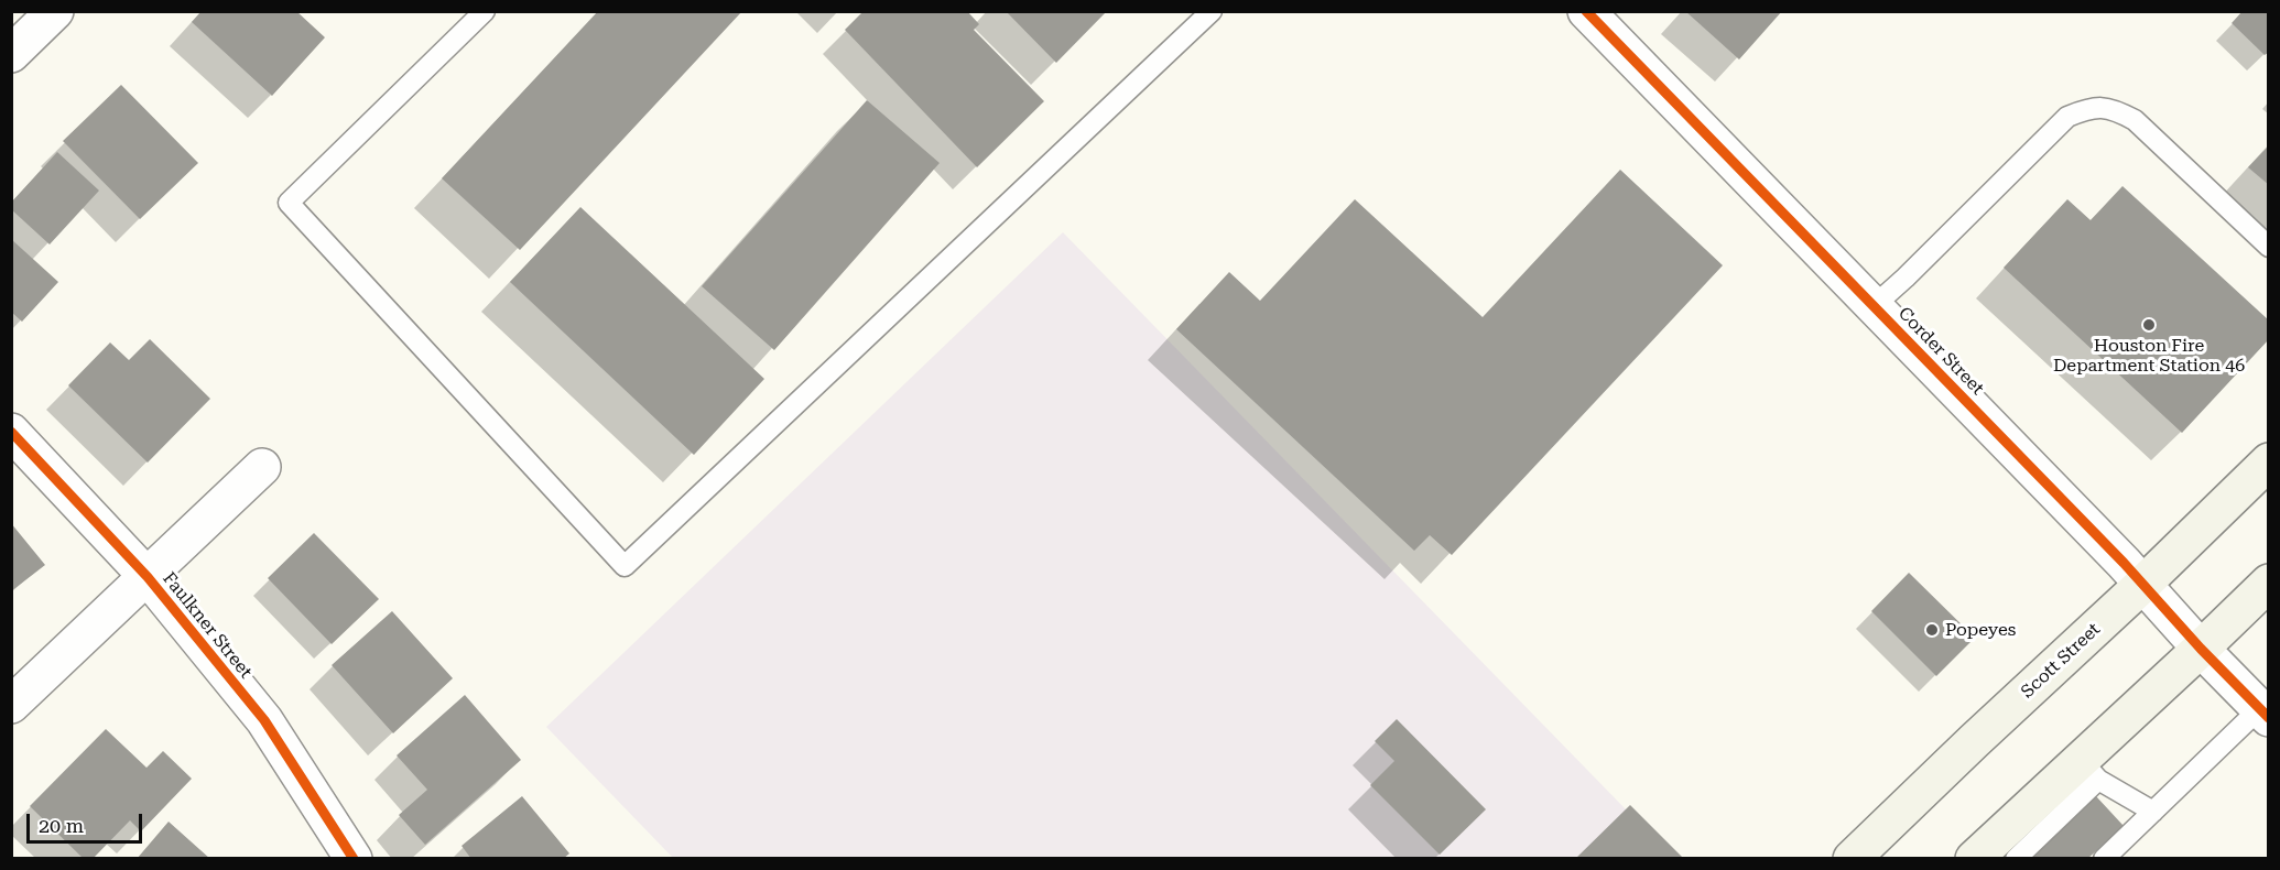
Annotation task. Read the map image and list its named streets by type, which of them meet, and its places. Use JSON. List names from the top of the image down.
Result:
{
  "streets": {
    "main road": ["Scott Street"],
    "street": ["Corder Street", "Faulkner Street"]
  },
  "crossings": [
    ["Corder Street", "Scott Street"]
  ],
  "places": ["Houston Fire Department Station 46", "Popeyes"],
  "scale_bar": "20 m"
}
